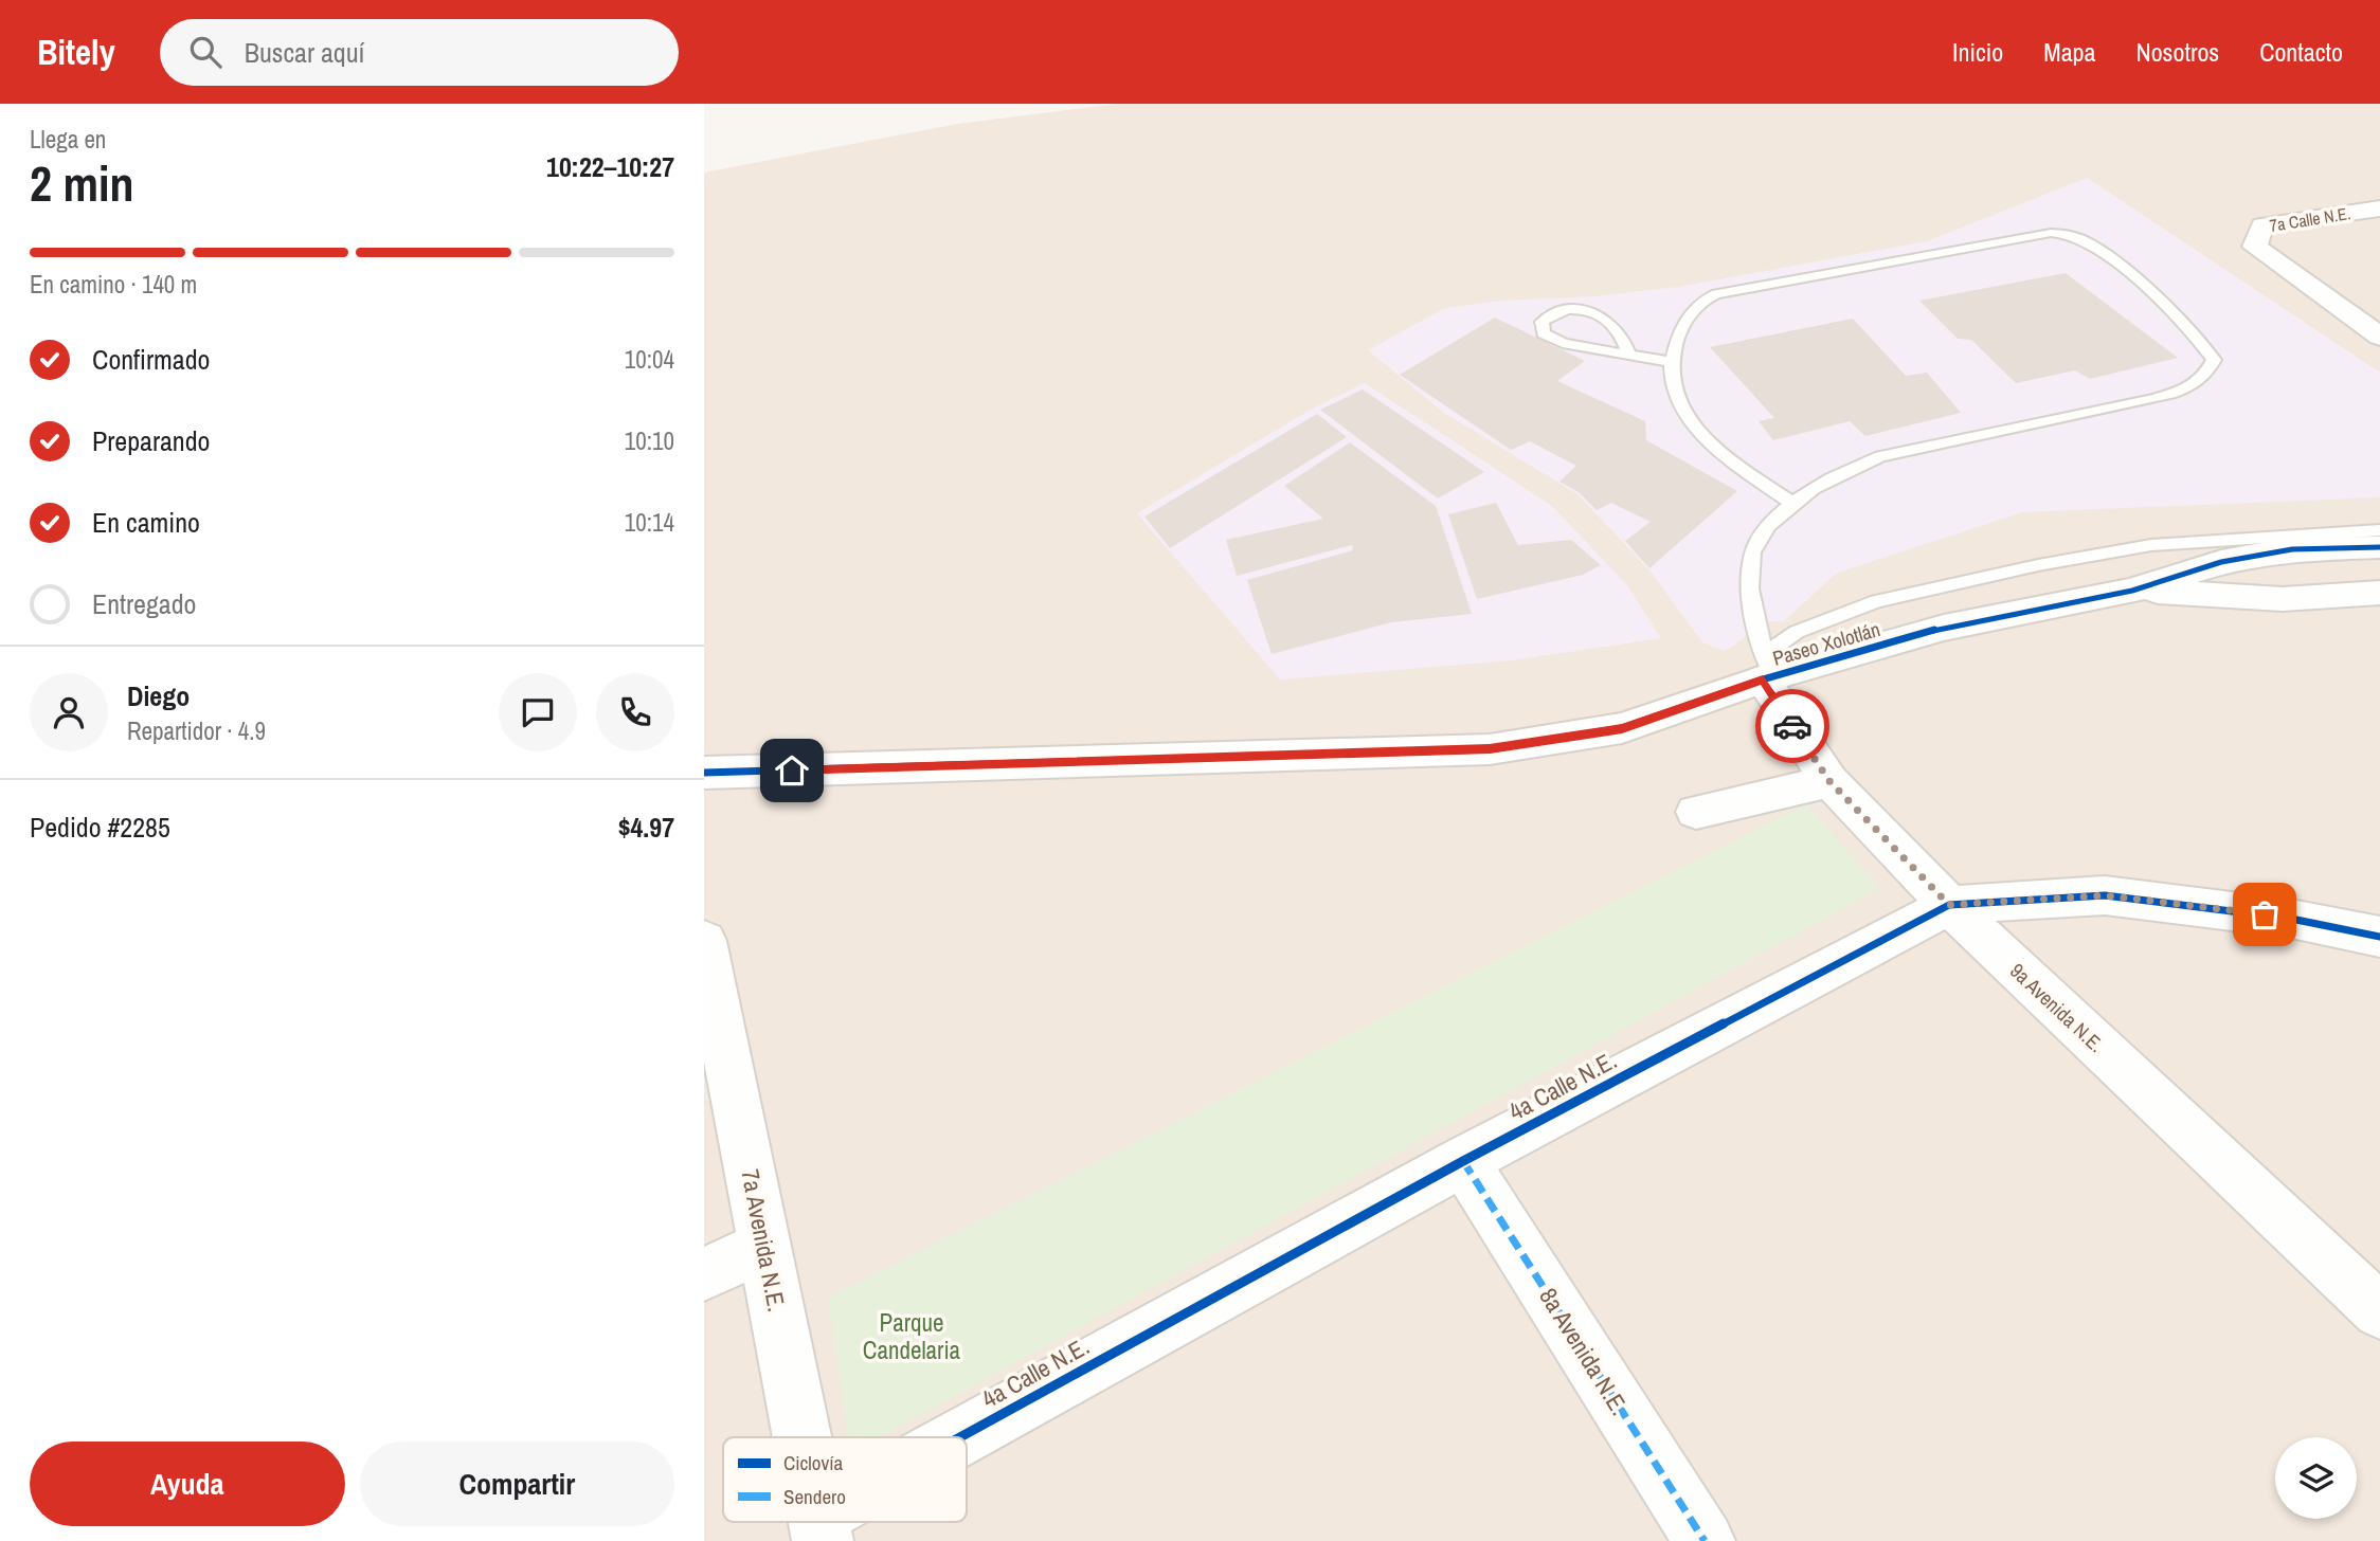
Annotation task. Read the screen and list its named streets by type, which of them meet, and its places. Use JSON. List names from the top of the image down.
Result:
{
  "streets": {
    "street": [
      "7a Calle N.E.",
      "Paseo Xolotlán",
      "9a Avenida N.E.",
      "4a Calle N.E.",
      "7a Avenida N.E.",
      "8a Avenida N.E."
    ]
  },
  "crossings": [
    ["Paseo Xolotlán", "9a Avenida N.E."],
    ["9a Avenida N.E.", "4a Calle N.E."],
    ["4a Calle N.E.", "8a Avenida N.E."]
  ],
  "parks": ["Parque Candelaria"],
  "legend": ["Ciclovía", "Sendero"],
  "page": {
    "header": "Bitely",
    "search": "Buscar aquí",
    "nav": [
      "Inicio",
      "Mapa",
      "Nosotros",
      "Contacto"
    ],
    "heading": ["2 min", "Llega en", "10:22–10:27"],
    "panel": [
      "Diego",
      "Repartidor · 4.9",
      "Pedido #2285",
      "$4.97"
    ],
    "bar": "En camino · 140 m",
    "list": [
      ["Confirmado", "10:04"],
      ["Preparando", "10:10"],
      ["En camino", "10:14"],
      "Entregado"
    ],
    "buttons": ["Ayuda", "Compartir"]
  }
}
